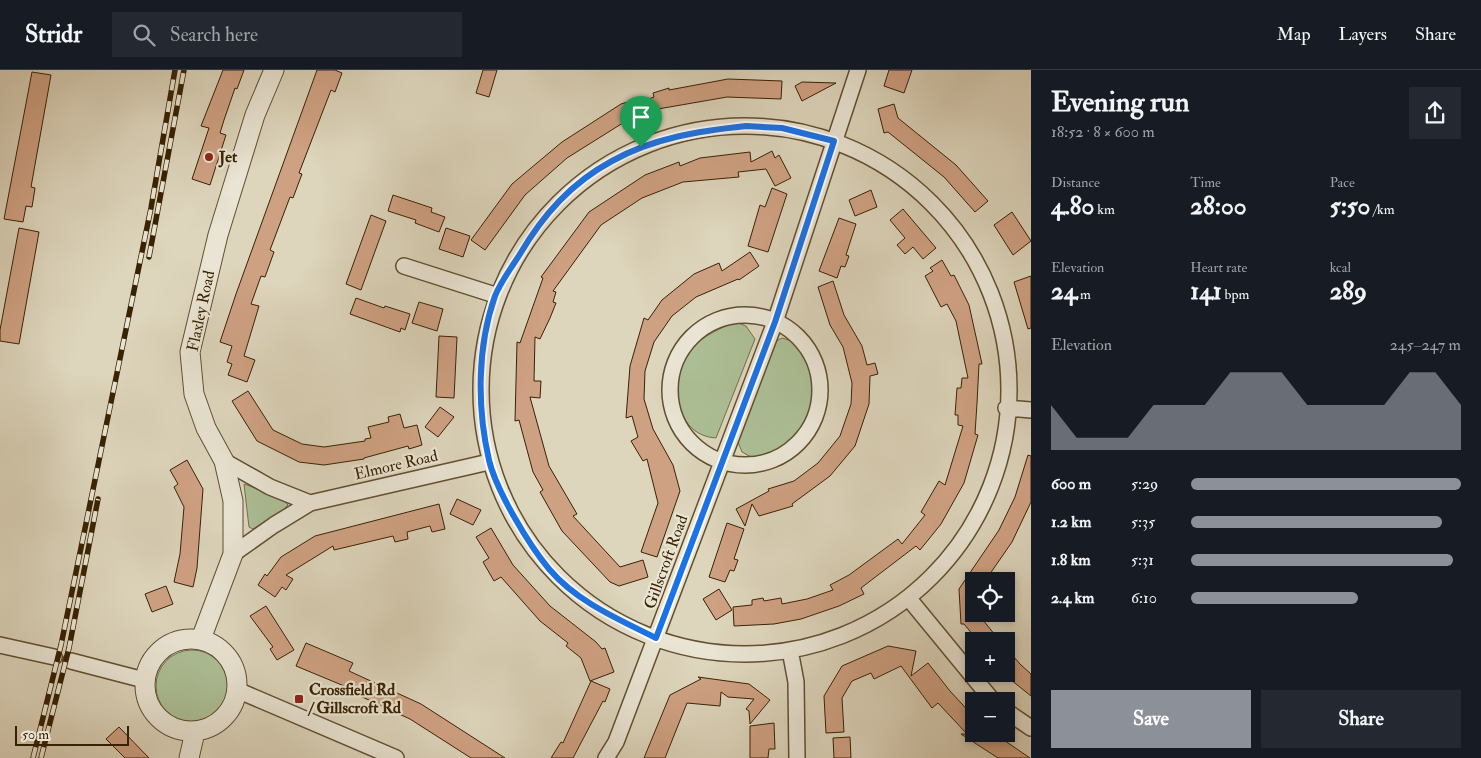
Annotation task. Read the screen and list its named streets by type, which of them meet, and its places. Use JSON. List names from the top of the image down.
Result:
{
  "streets": {
    "street": ["Flaxley Road", "Elmore Road", "Gillscroft Road"]
  },
  "crossings": [
    ["Flaxley Road", "Elmore Road"]
  ],
  "places": {
    "other": ["Jet"],
    "transit": ["Crossfield Rd / Gillscroft Rd"]
  },
  "scale_bar": "50 m",
  "page": {
    "header": "Stridr",
    "search": "Search here",
    "nav": ["Map", "Layers", "Share"],
    "heading": ["Evening run", "18:52 · 8 × 600 m"],
    "stats": [
      ["Distance", "4.80 km"],
      ["Time", "28:00"],
      ["Pace", "5:50 /km"],
      ["Elevation", "24 m"],
      ["Heart rate", "141 bpm"],
      ["kcal", "289"]
    ],
    "chart": ["Elevation", "245–247 m"],
    "list": [
      {
        "name": "600 m",
        "note": "5:29"
      },
      {
        "name": "1.2 km",
        "note": "5:35"
      },
      {
        "name": "1.8 km",
        "note": "5:31"
      },
      {
        "name": "2.4 km",
        "note": "6:10"
      }
    ],
    "map_buttons": ["+", "−"],
    "buttons": ["Save", "Share"],
    "scale": "50 m"
  }
}
